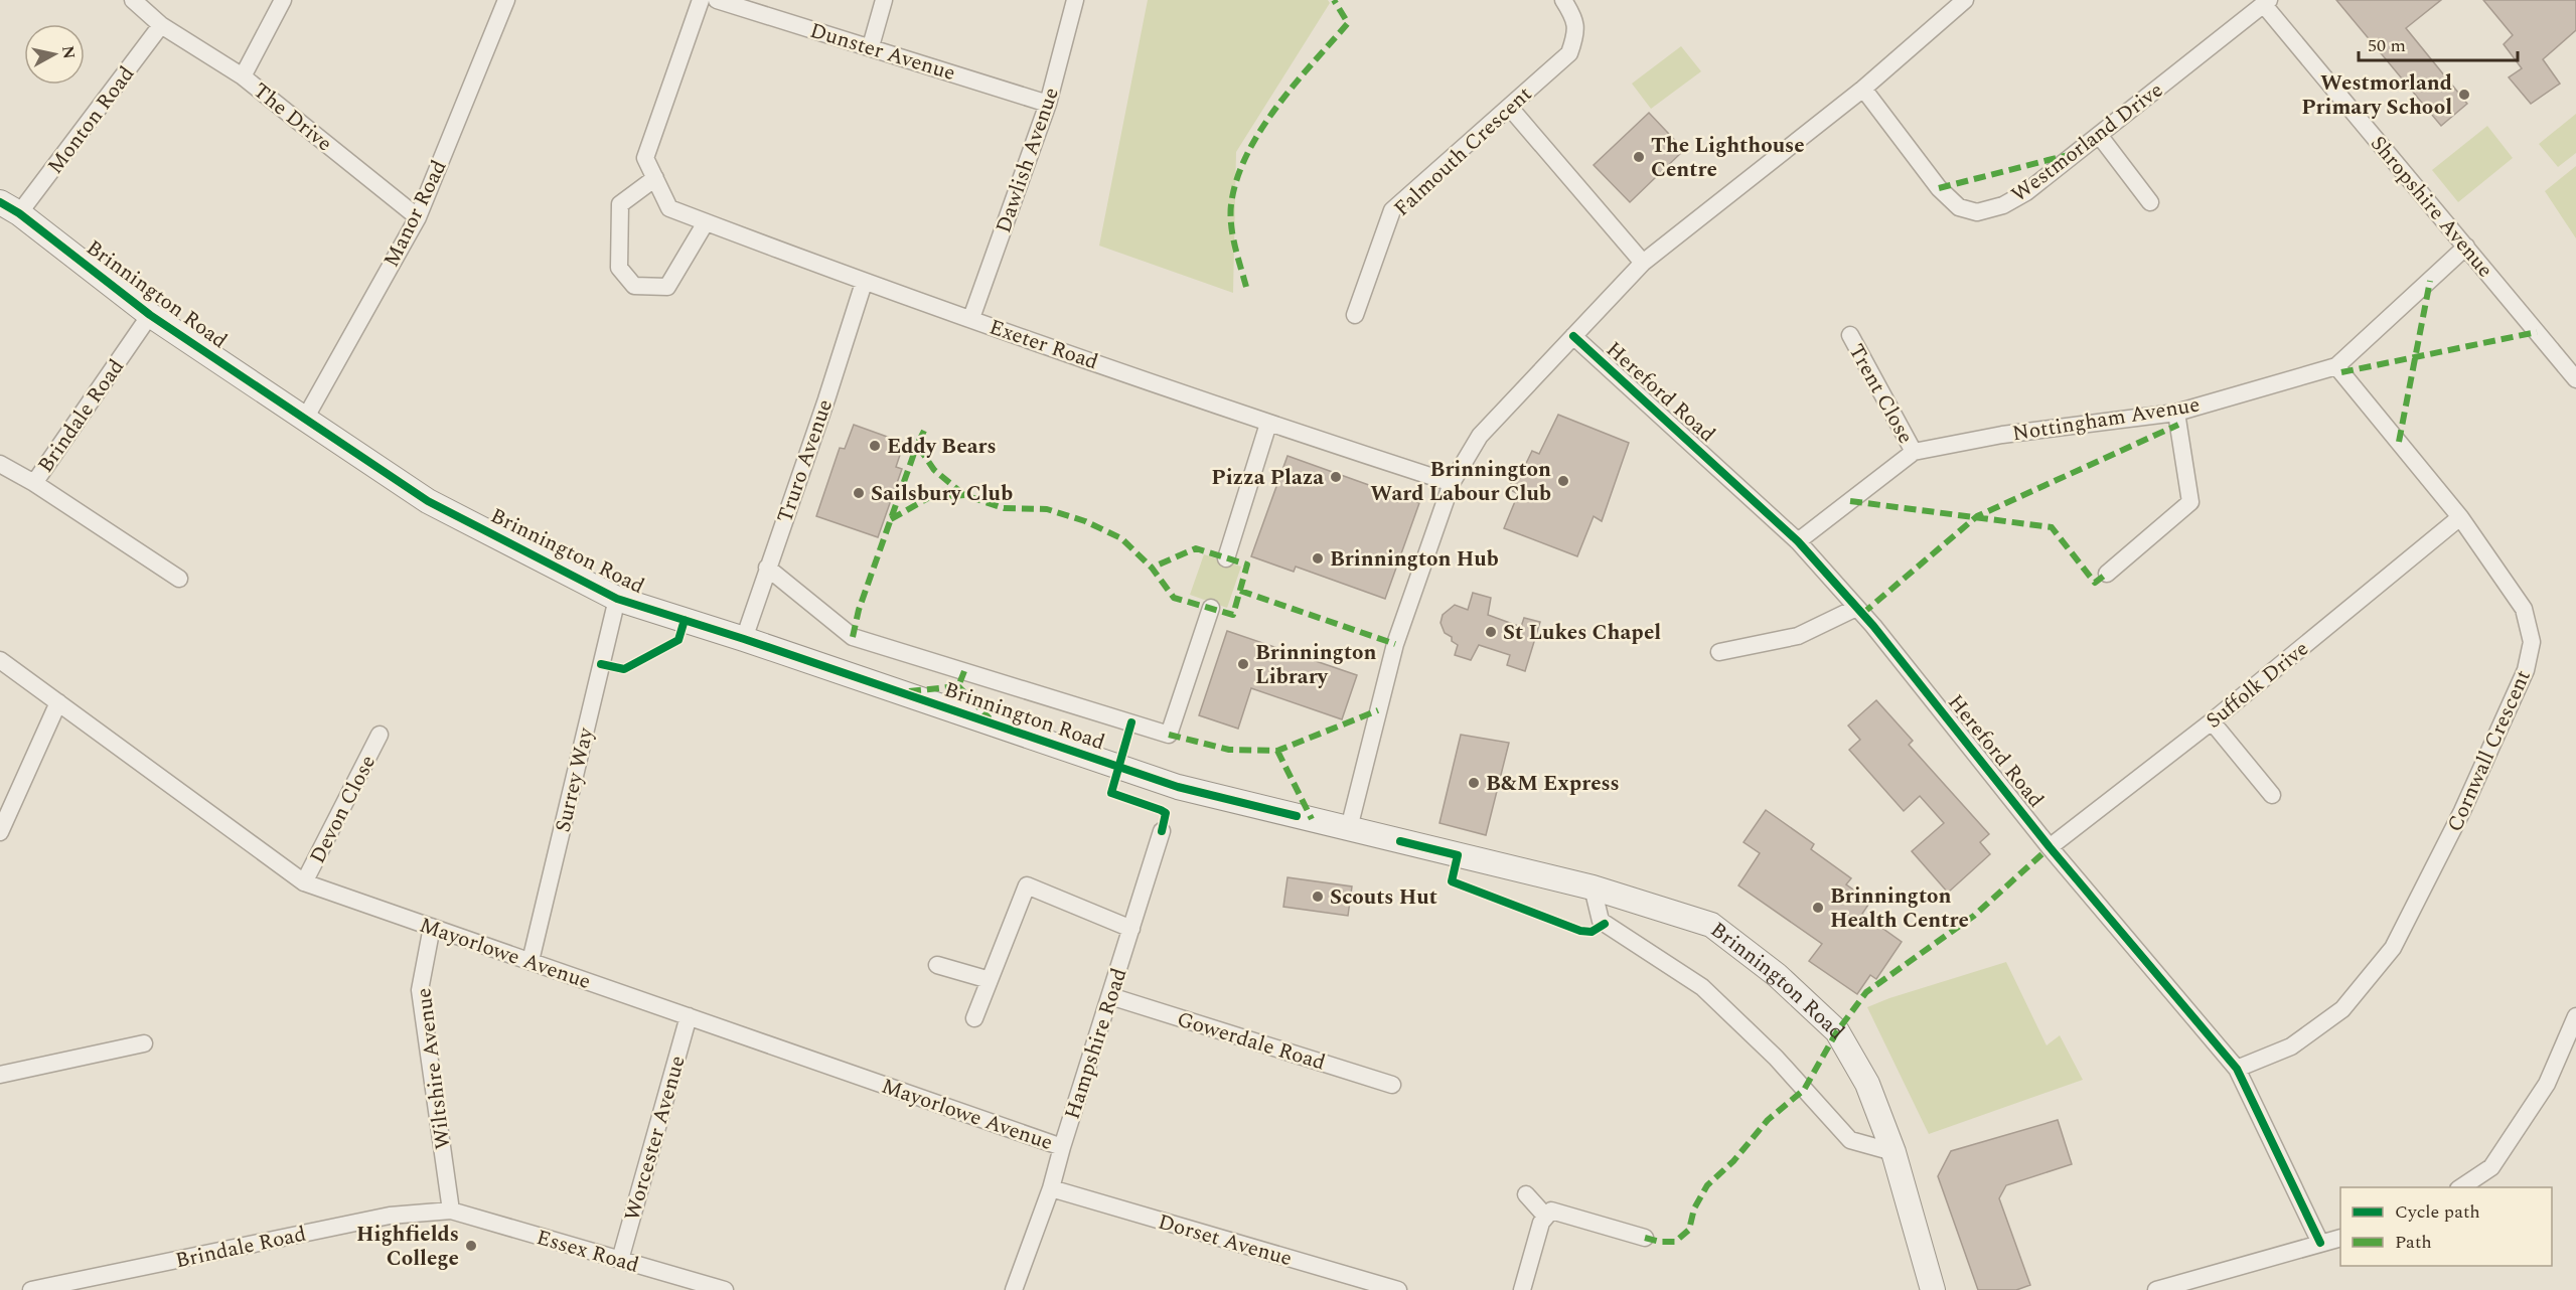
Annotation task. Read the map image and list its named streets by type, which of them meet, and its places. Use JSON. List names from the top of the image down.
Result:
{
  "streets": {
    "street": [
      "Dunster Avenue",
      "The Drive",
      "Monton Road",
      "Westmorland Drive",
      "Falmouth Crescent",
      "Dawlish Avenue",
      "Shropshire Avenue",
      "Manor Road",
      "Brinnington Road",
      "Exeter Road",
      "Hereford Road",
      "Trent Close",
      "Brindale Road",
      "Nottingham Avenue",
      "Truro Avenue",
      "Suffolk Drive",
      "Cornwall Crescent",
      "Surrey Way",
      "Devon Close",
      "Mayorlowe Avenue",
      "Gowerdale Road",
      "Hampshire Road",
      "Wiltshire Avenue",
      "Worcester Avenue",
      "Dorset Avenue",
      "Essex Road"
    ]
  },
  "crossings": [
    ["Dunster Avenue", "Dawlish Avenue"],
    ["The Drive", "Monton Road"],
    ["The Drive", "Manor Road"],
    ["Monton Road", "Brinnington Road"],
    ["Westmorland Drive", "Shropshire Avenue"],
    ["Dawlish Avenue", "Exeter Road"],
    ["Shropshire Avenue", "Nottingham Avenue"],
    ["Manor Road", "Brinnington Road"],
    ["Brinnington Road", "Brindale Road"],
    ["Brinnington Road", "Truro Avenue"],
    ["Brinnington Road", "Surrey Way"],
    ["Exeter Road", "Truro Avenue"],
    ["Hereford Road", "Nottingham Avenue"],
    ["Hereford Road", "Suffolk Drive"],
    ["Hereford Road", "Cornwall Crescent"],
    ["Trent Close", "Nottingham Avenue"],
    ["Brindale Road", "Wiltshire Avenue"],
    ["Brindale Road", "Essex Road"],
    ["Nottingham Avenue", "Cornwall Crescent"],
    ["Suffolk Drive", "Cornwall Crescent"],
    ["Surrey Way", "Mayorlowe Avenue"],
    ["Devon Close", "Mayorlowe Avenue"],
    ["Mayorlowe Avenue", "Hampshire Road"],
    ["Mayorlowe Avenue", "Wiltshire Avenue"],
    ["Mayorlowe Avenue", "Worcester Avenue"],
    ["Gowerdale Road", "Hampshire Road"],
    ["Hampshire Road", "Dorset Avenue"],
    ["Wiltshire Avenue", "Essex Road"],
    ["Worcester Avenue", "Essex Road"]
  ],
  "places": [
    "Westmorland Primary School",
    "The Lighthouse Centre",
    "Eddy Bears",
    "Pizza Plaza",
    "Brinnington Ward Labour Club",
    "Sailsbury Club",
    "Brinnington Hub",
    "St Lukes Chapel",
    "Brinnington Library",
    "B&M Express",
    "Scouts Hut",
    "Brinnington Health Centre",
    "Highfields College"
  ],
  "legend": ["Cycle path", "Path"],
  "scale_bar": "50 m",
  "north": "right"
}
